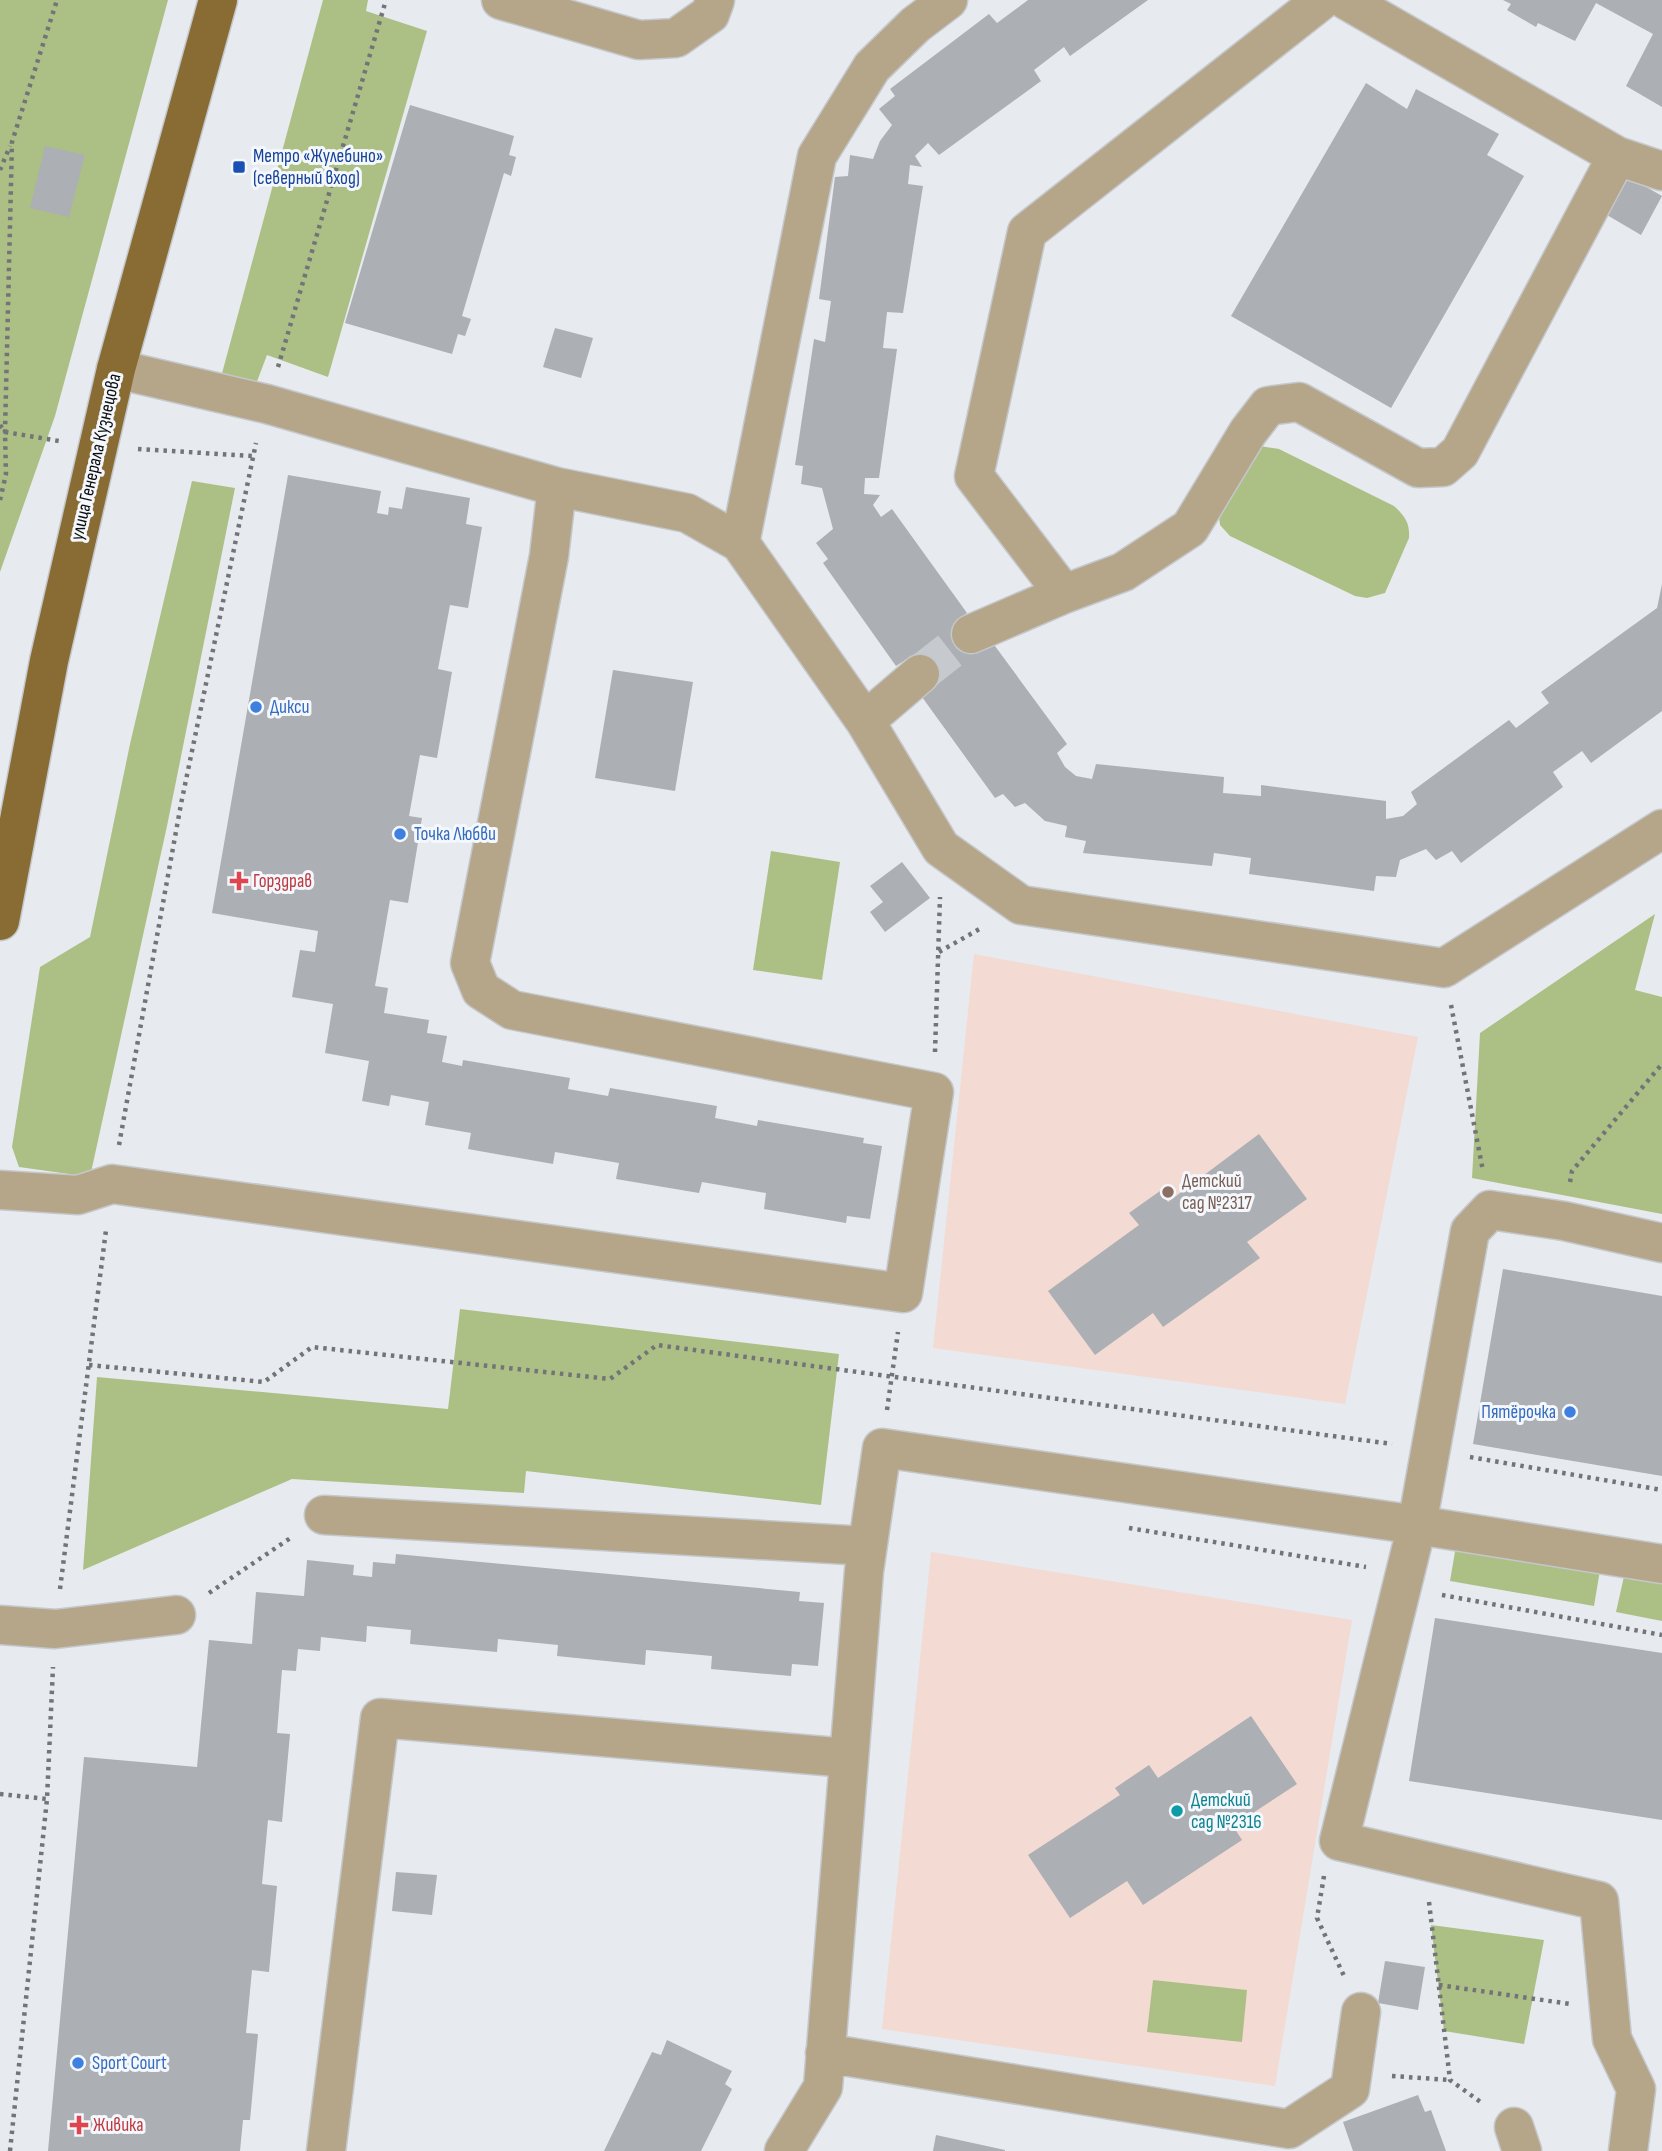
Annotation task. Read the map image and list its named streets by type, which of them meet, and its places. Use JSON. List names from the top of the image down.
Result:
{
  "streets": {
    "main road": ["улица Генерала Кузнецова"]
  },
  "places": {
    "transit": ["Метро «Жулебино» (северный вход)"],
    "other": [
      "Дикси",
      "Точка Любви",
      "Детский сад №2317",
      "Пятёрочка",
      "Детский сад №2316",
      "Sport Court"
    ],
    "health": ["Горздрав", "Живика"]
  }
}
